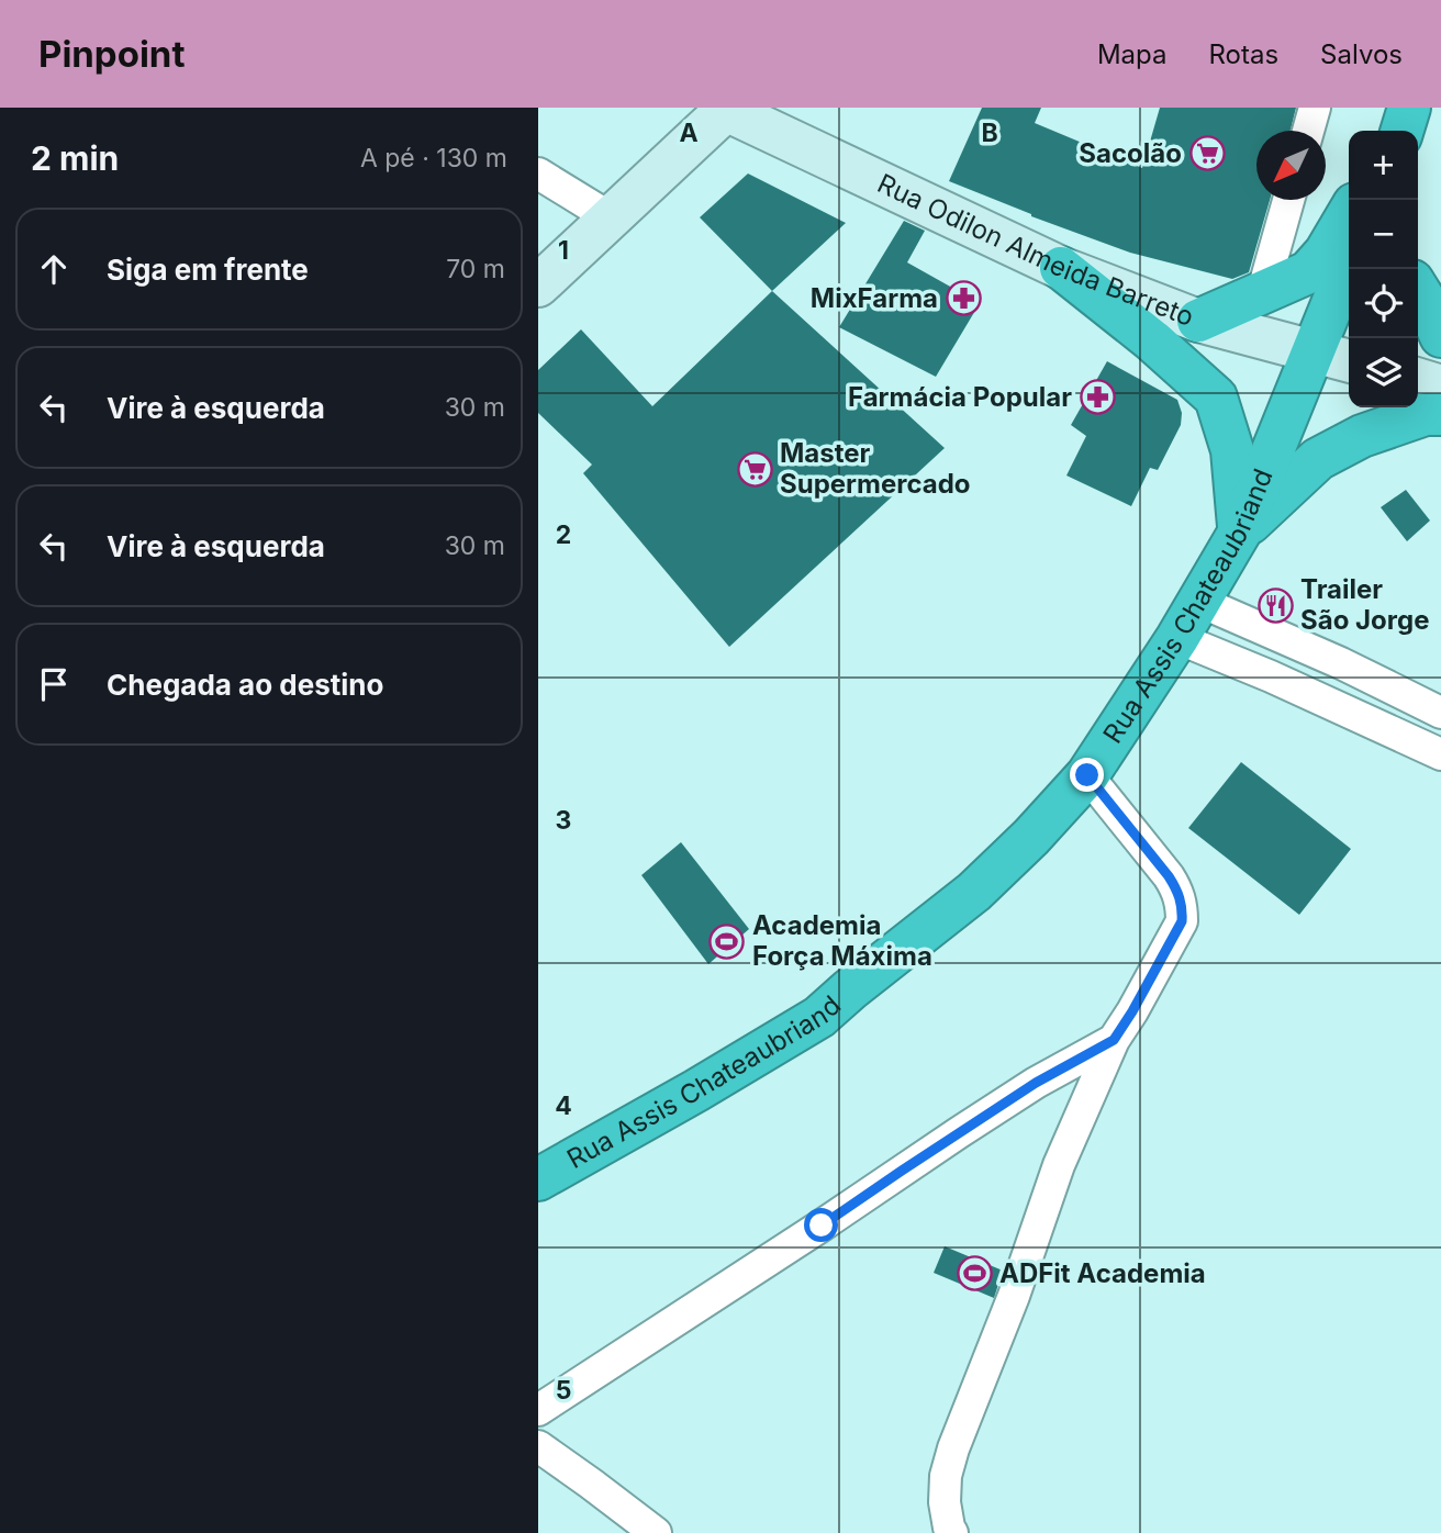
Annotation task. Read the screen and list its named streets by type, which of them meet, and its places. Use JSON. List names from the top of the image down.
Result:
{
  "streets": {
    "highway": ["Rua Assis Chateaubriand"],
    "street": ["Rua Odilon Almeida Barreto"]
  },
  "crossings": [
    ["Rua Odilon Almeida Barreto", "Rua Assis Chateaubriand"]
  ],
  "places": {
    "supermarket": ["Sacolão", "Master Supermercado"],
    "pharmacy": ["MixFarma", "Farmácia Popular"],
    "restaurant": ["Trailer São Jorge"],
    "sports": ["Academia Força Máxima", "ADFit Academia"]
  },
  "north": "bottom left",
  "page": {
    "header": "Pinpoint",
    "nav": ["Mapa", "Rotas", "Salvos"],
    "heading": ["2 min", "A pé · 130 m"],
    "map_buttons": ["+", "−"],
    "list": [
      ["Siga em frente", "70 m"],
      ["Vire à esquerda", "30 m"],
      ["Vire à esquerda", "30 m"],
      "Chegada ao destino"
    ]
  },
  "grid": {
    "columns": ["A", "B"],
    "rows": [
      "1",
      "2",
      "3",
      "4",
      "5"
    ]
  }
}
